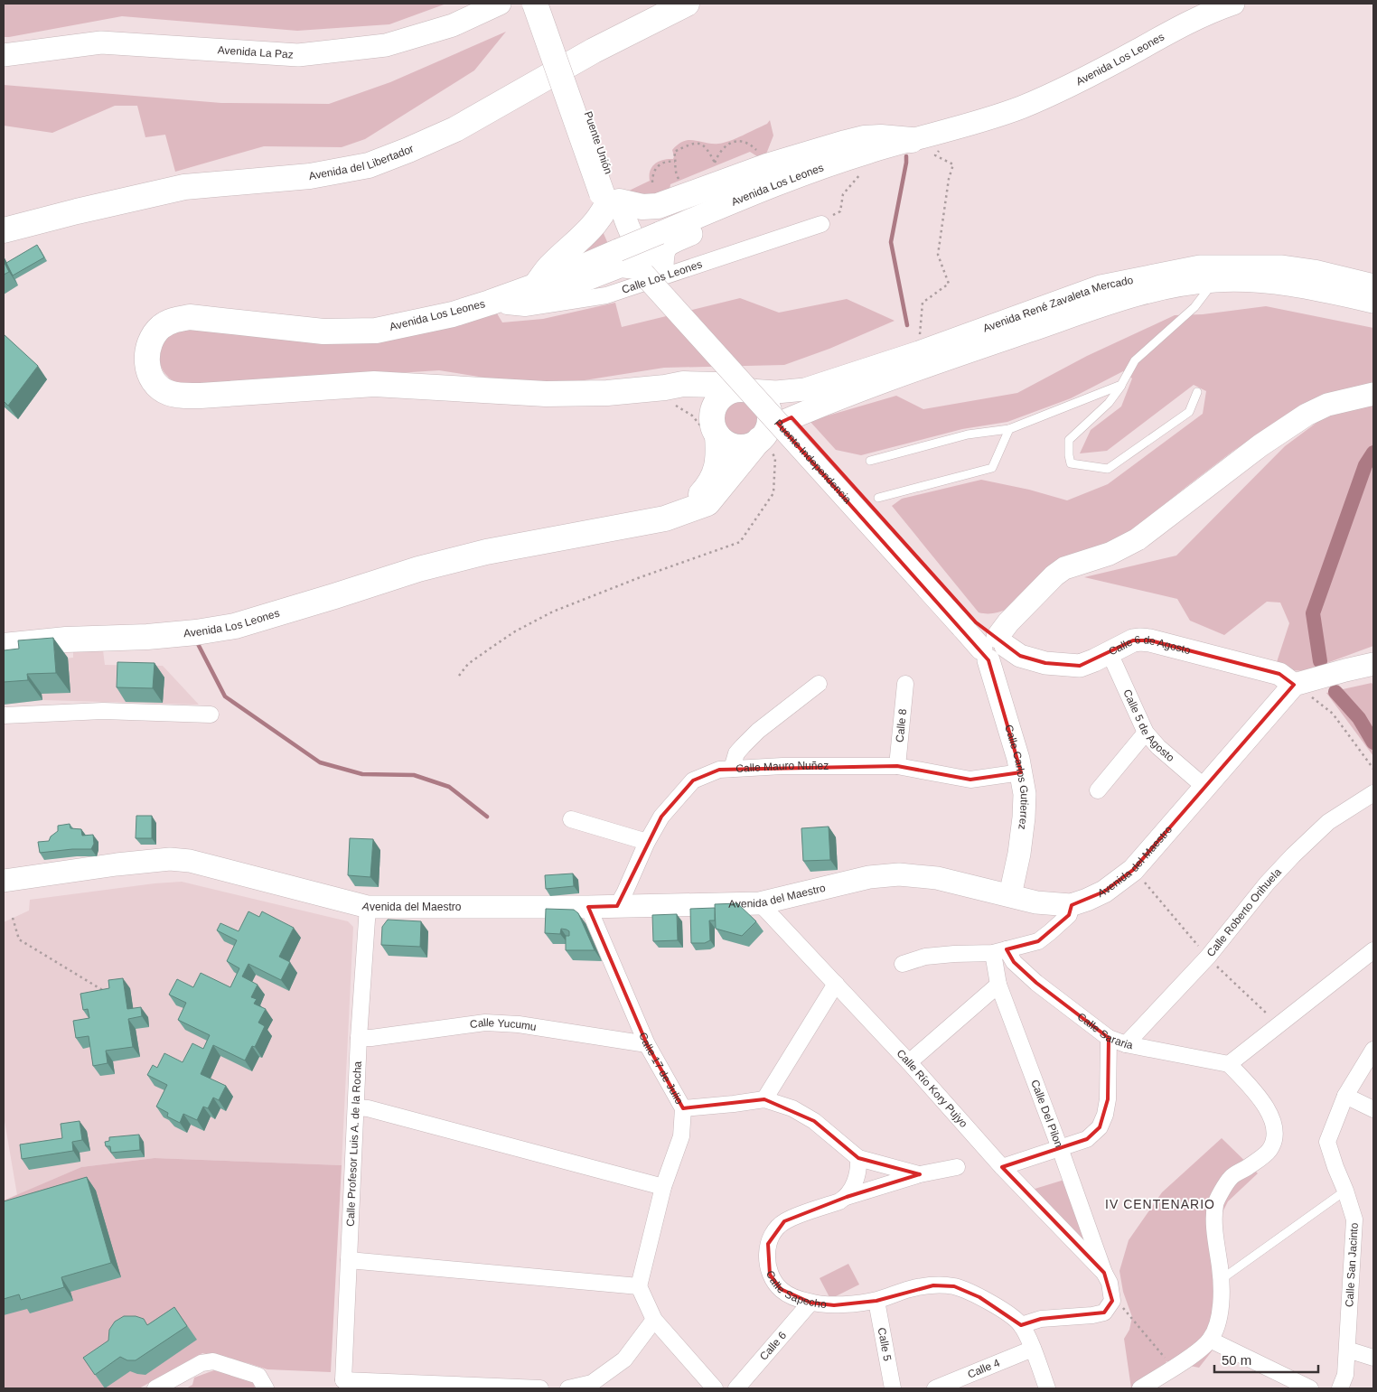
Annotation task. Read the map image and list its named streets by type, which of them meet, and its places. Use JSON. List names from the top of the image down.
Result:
{
  "streets": {
    "main road": [
      "Avenida La Paz",
      "Avenida Los Leones",
      "Puente Unión",
      "Avenida del Libertador",
      "Avenida René Zavaleta Mercado",
      "Puente Independencia",
      "Calle 6 de Agosto",
      "Calle Carlos Gutierrez",
      "Avenida del Maestro"
    ],
    "street": [
      "Calle Los Leones",
      "Calle 5 de Agosto",
      "Calle 8",
      "Calle Mauro Nuñez",
      "Calle Roberto Orihuela",
      "Calle Yucumu",
      "Calle Sararia",
      "Calle 17 de Julio",
      "Calle Río Kory Pujyo",
      "Calle Del Pilon",
      "Calle Profesor Luis A. de la Rocha",
      "Calle San Jacinto",
      "Calle Sapecho",
      "Calle 5",
      "Calle 6",
      "Calle 4"
    ]
  },
  "crossings": [
    ["Avenida Los Leones", "Calle Los Leones"],
    ["Avenida Los Leones", "Avenida René Zavaleta Mercado"],
    ["Puente Unión", "Puente Independencia"],
    ["Puente Independencia", "Calle 6 de Agosto"],
    ["Puente Independencia", "Calle Carlos Gutierrez"],
    ["Calle 6 de Agosto", "Calle 5 de Agosto"],
    ["Calle 6 de Agosto", "Calle Carlos Gutierrez"],
    ["Calle 6 de Agosto", "Avenida del Maestro"],
    ["Calle 5 de Agosto", "Avenida del Maestro"],
    ["Calle 8", "Calle Mauro Nuñez"],
    ["Calle Mauro Nuñez", "Calle Carlos Gutierrez"],
    ["Calle Mauro Nuñez", "Avenida del Maestro"],
    ["Calle Carlos Gutierrez", "Avenida del Maestro"],
    ["Avenida del Maestro", "Calle 17 de Julio"],
    ["Avenida del Maestro", "Calle Río Kory Pujyo"],
    ["Avenida del Maestro", "Calle Profesor Luis A. de la Rocha"],
    ["Calle Roberto Orihuela", "Calle Sararia"],
    ["Calle Yucumu", "Calle 17 de Julio"],
    ["Calle Yucumu", "Calle Profesor Luis A. de la Rocha"],
    ["Calle Sararia", "Calle Del Pilon"],
    ["Calle Río Kory Pujyo", "Calle Del Pilon"],
    ["Calle Sapecho", "Calle 5"],
    ["Calle Sapecho", "Calle 6"],
    ["Calle Sapecho", "Calle 4"]
  ],
  "districts": ["IV CENTENARIO"],
  "scale_bar": "50 m"
}
